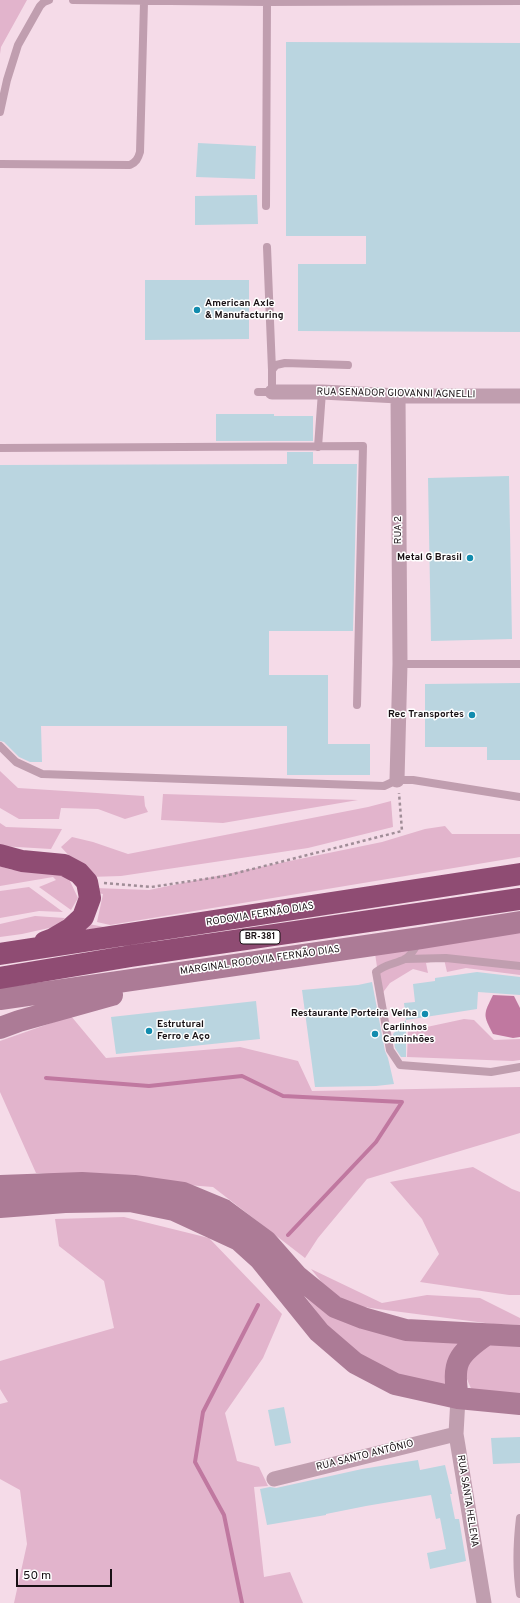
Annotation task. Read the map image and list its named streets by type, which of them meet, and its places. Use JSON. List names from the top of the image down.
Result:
{
  "streets": {
    "highway": ["RODOVIA FERNÃO DIAS", "BR-381"],
    "main road": ["MARGINAL RODOVIA FERNÃO DIAS"],
    "street": [
      "RUA SENADOR GIOVANNI AGNELLI",
      "RUA 2",
      "RUA SANTO ANTÔNIO",
      "RUA SANTA HELENA"
    ]
  },
  "crossings": [
    ["RUA SENADOR GIOVANNI AGNELLI", "RUA 2"],
    ["RUA SANTO ANTÔNIO", "RUA SANTA HELENA"]
  ],
  "places": [
    "American Axle & Manufacturing",
    "Metal G Brasil",
    "Rec Transportes",
    "Restaurante Porteira Velha",
    "Estrutural Ferro e Aço",
    "Carlinhos Caminhões"
  ],
  "scale_bar": "50 m"
}
